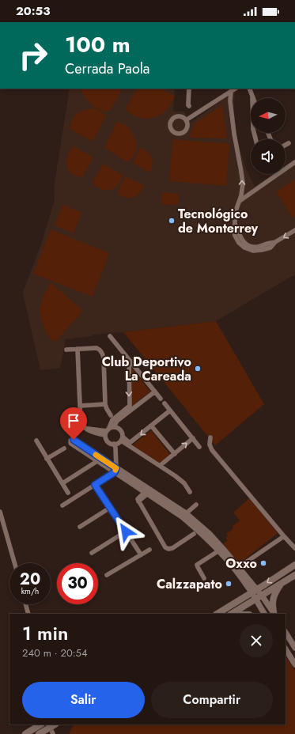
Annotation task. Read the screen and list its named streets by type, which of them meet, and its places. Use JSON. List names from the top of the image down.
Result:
{
  "places": [
    "Tecnológico de Monterrey",
    "Club Deportivo La Careada",
    "Oxxo",
    "Calzzapato"
  ],
  "north": "left",
  "page": {
    "status": "20:53",
    "turn": ["100 m", "Cerrada Paola"],
    "speed": "20 km/h",
    "limit": "30",
    "heading": ["1 min", "240 m · 20:54"],
    "buttons": ["Salir", "Compartir"]
  }
}
